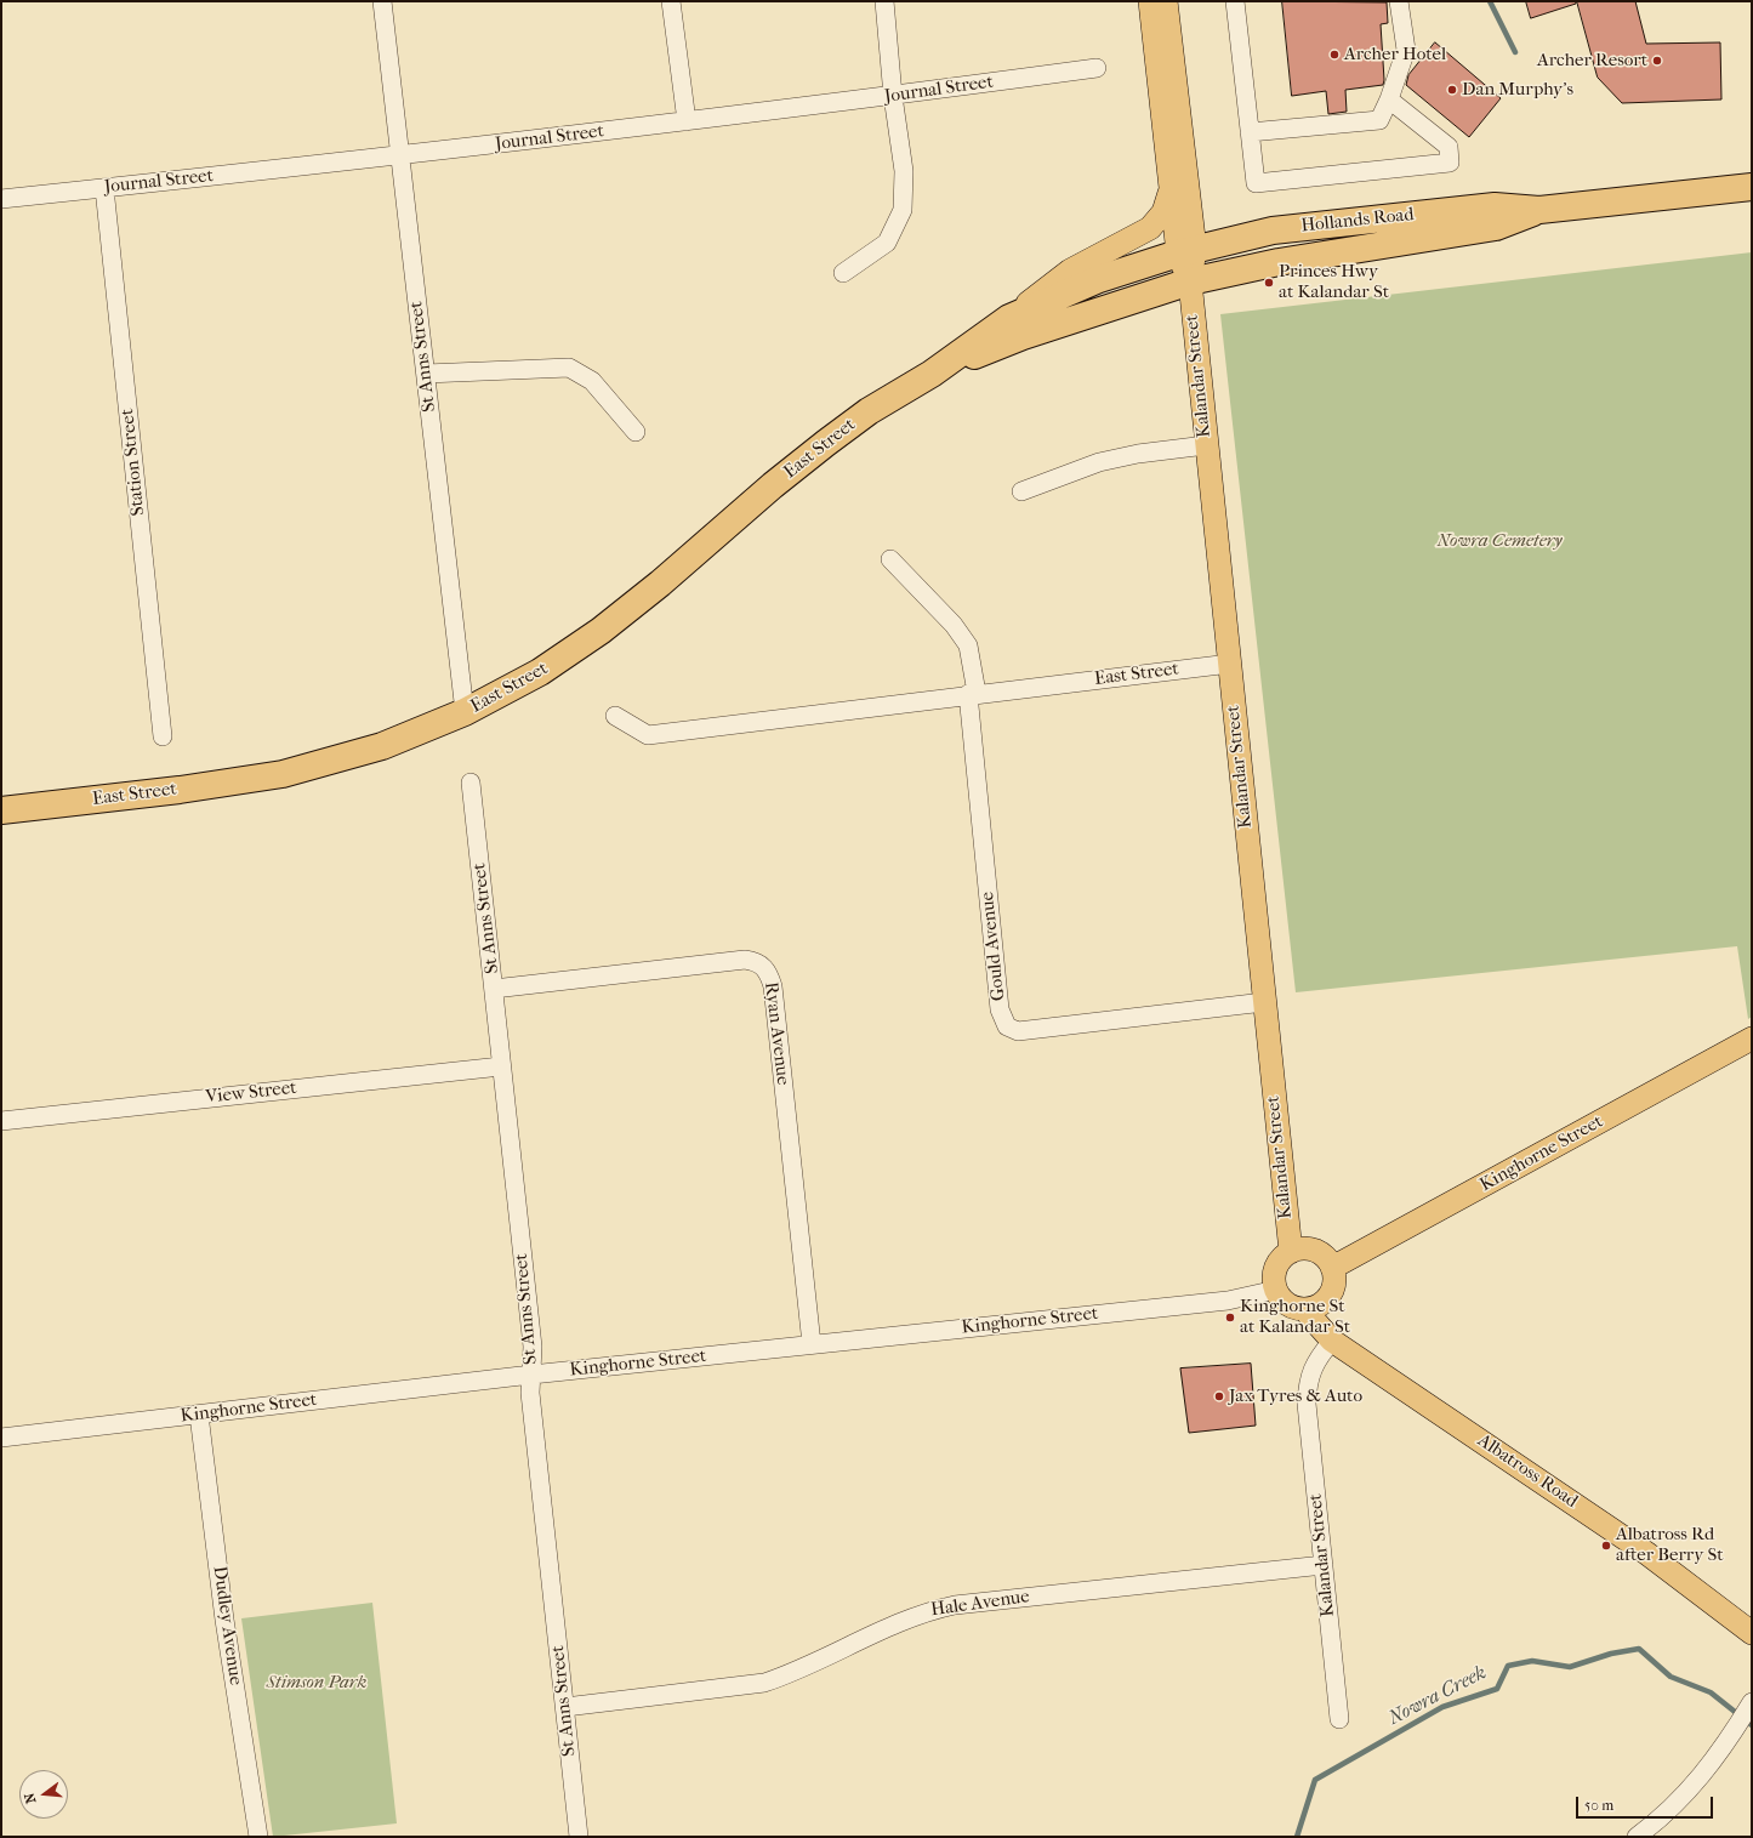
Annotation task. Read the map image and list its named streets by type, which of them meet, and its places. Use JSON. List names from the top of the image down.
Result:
{
  "streets": {
    "highway": ["Hollands Road", "East Street"],
    "main road": ["Kalandar Street", "Kinghorne Street", "Albatross Road"],
    "street": [
      "Journal Street",
      "St Anns Street",
      "Station Street",
      "Gould Avenue",
      "Ryan Avenue",
      "View Street",
      "Hale Avenue",
      "Dudley Avenue"
    ]
  },
  "crossings": [
    ["Journal Street", "St Anns Street"],
    ["Journal Street", "Station Street"],
    ["Hollands Road", "Kalandar Street"],
    ["Hollands Road", "East Street"],
    ["St Anns Street", "East Street"],
    ["St Anns Street", "Ryan Avenue"],
    ["St Anns Street", "View Street"],
    ["St Anns Street", "Kinghorne Street"],
    ["St Anns Street", "Hale Avenue"],
    ["Kalandar Street", "East Street"],
    ["Kalandar Street", "Gould Avenue"],
    ["Kalandar Street", "Kinghorne Street"],
    ["Kalandar Street", "Albatross Road"],
    ["Kalandar Street", "Hale Avenue"],
    ["East Street", "Gould Avenue"],
    ["Ryan Avenue", "Kinghorne Street"],
    ["Kinghorne Street", "Albatross Road"],
    ["Kinghorne Street", "Dudley Avenue"]
  ],
  "water": ["Nowra Creek"],
  "parks": ["Nowra Cemetery", "Stimson Park"],
  "places": [
    "Archer Hotel",
    "Archer Resort",
    "Dan Murphy's",
    "Princes Hwy at Kalandar St",
    "Kinghorne St at Kalandar St",
    "Jax Tyres & Auto",
    "Albatross Rd after Berry St"
  ],
  "scale_bar": "50 m",
  "north": "left"
}
